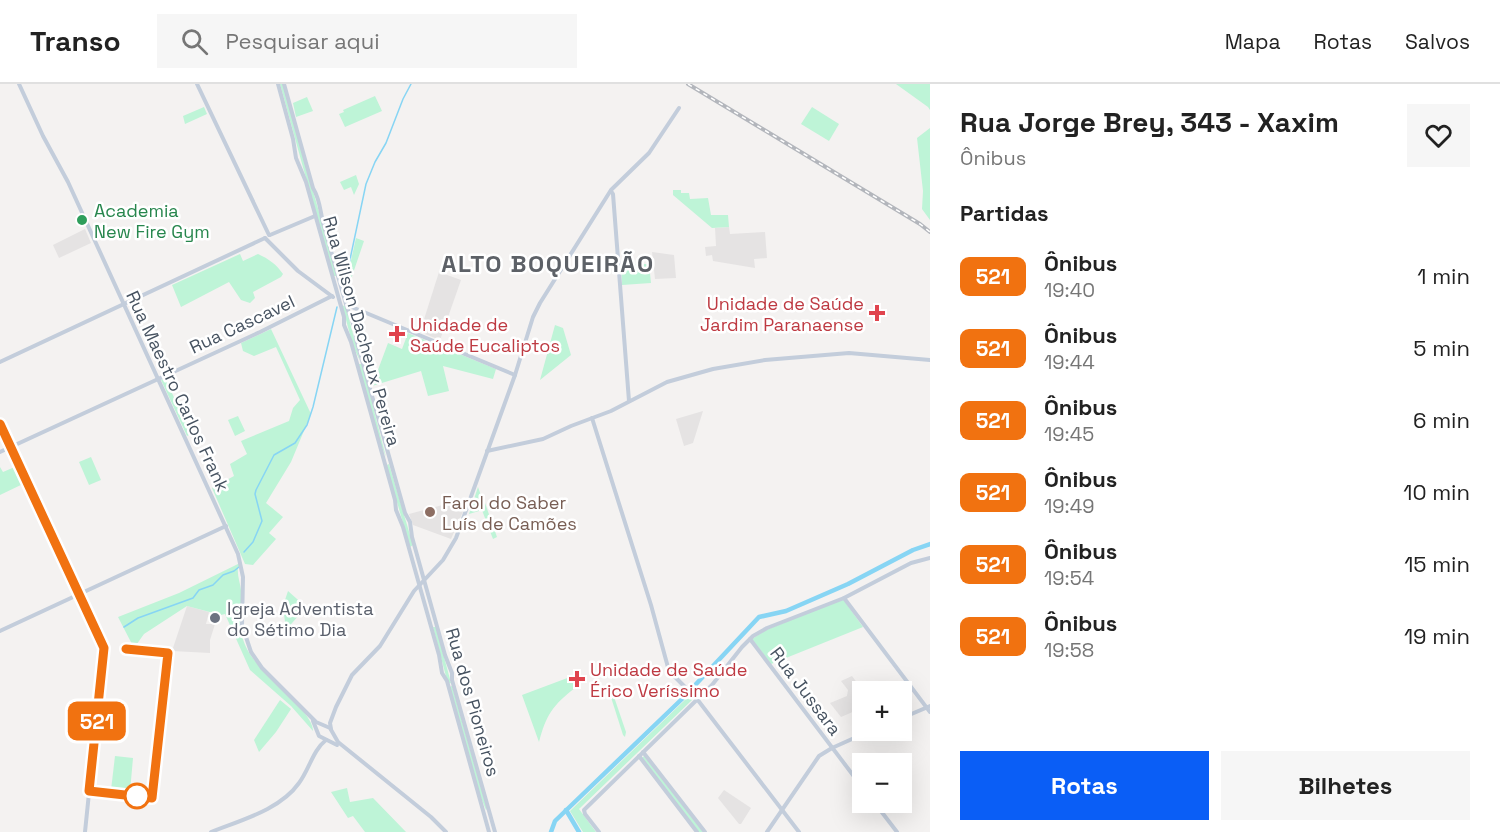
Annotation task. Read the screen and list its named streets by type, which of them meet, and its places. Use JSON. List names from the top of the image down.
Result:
{
  "streets": {
    "main road": [
      "Rua Cascavel",
      "Rua Wilson Dacheux Pereira",
      "Rua Maestro Carlos Frank",
      "Rua Jussara",
      "Rua dos Pioneiros"
    ]
  },
  "crossings": [
    ["Rua Cascavel", "Rua Wilson Dacheux Pereira"],
    ["Rua Cascavel", "Rua Maestro Carlos Frank"],
    ["Rua Wilson Dacheux Pereira", "Rua dos Pioneiros"]
  ],
  "districts": ["ALTO BOQUEIRÃO"],
  "places": {
    "other": ["Academia New Fire Gym", "Farol do Saber Luís de Camões", "Igreja Adventista do Sétimo Dia"],
    "health": ["Unidade de Saúde Jardim Paranaense", "Unidade de Saúde Eucaliptos", "Unidade de Saúde Érico Veríssimo"]
  },
  "lines": ["bus line 521"],
  "page": {
    "header": "Transo",
    "search": "Pesquisar aqui",
    "nav": ["Mapa", "Rotas", "Salvos"],
    "on_map": "521",
    "heading": [
      ["Rua Jorge Brey, 343 - Xaxim", "Ônibus"],
      "Partidas"
    ],
    "list": [
      {
        "mark": "521",
        "name": "Ônibus",
        "note": "19:40",
        "value": "1 min"
      },
      {
        "mark": "521",
        "name": "Ônibus",
        "note": "19:44",
        "value": "5 min"
      },
      {
        "mark": "521",
        "name": "Ônibus",
        "note": "19:45",
        "value": "6 min"
      },
      {
        "mark": "521",
        "name": "Ônibus",
        "note": "19:49",
        "value": "10 min"
      },
      {
        "mark": "521",
        "name": "Ônibus",
        "note": "19:54",
        "value": "15 min"
      },
      {
        "mark": "521",
        "name": "Ônibus",
        "note": "19:58",
        "value": "19 min"
      }
    ],
    "map_buttons": ["+", "−"],
    "buttons": ["Rotas", "Bilhetes"]
  }
}
